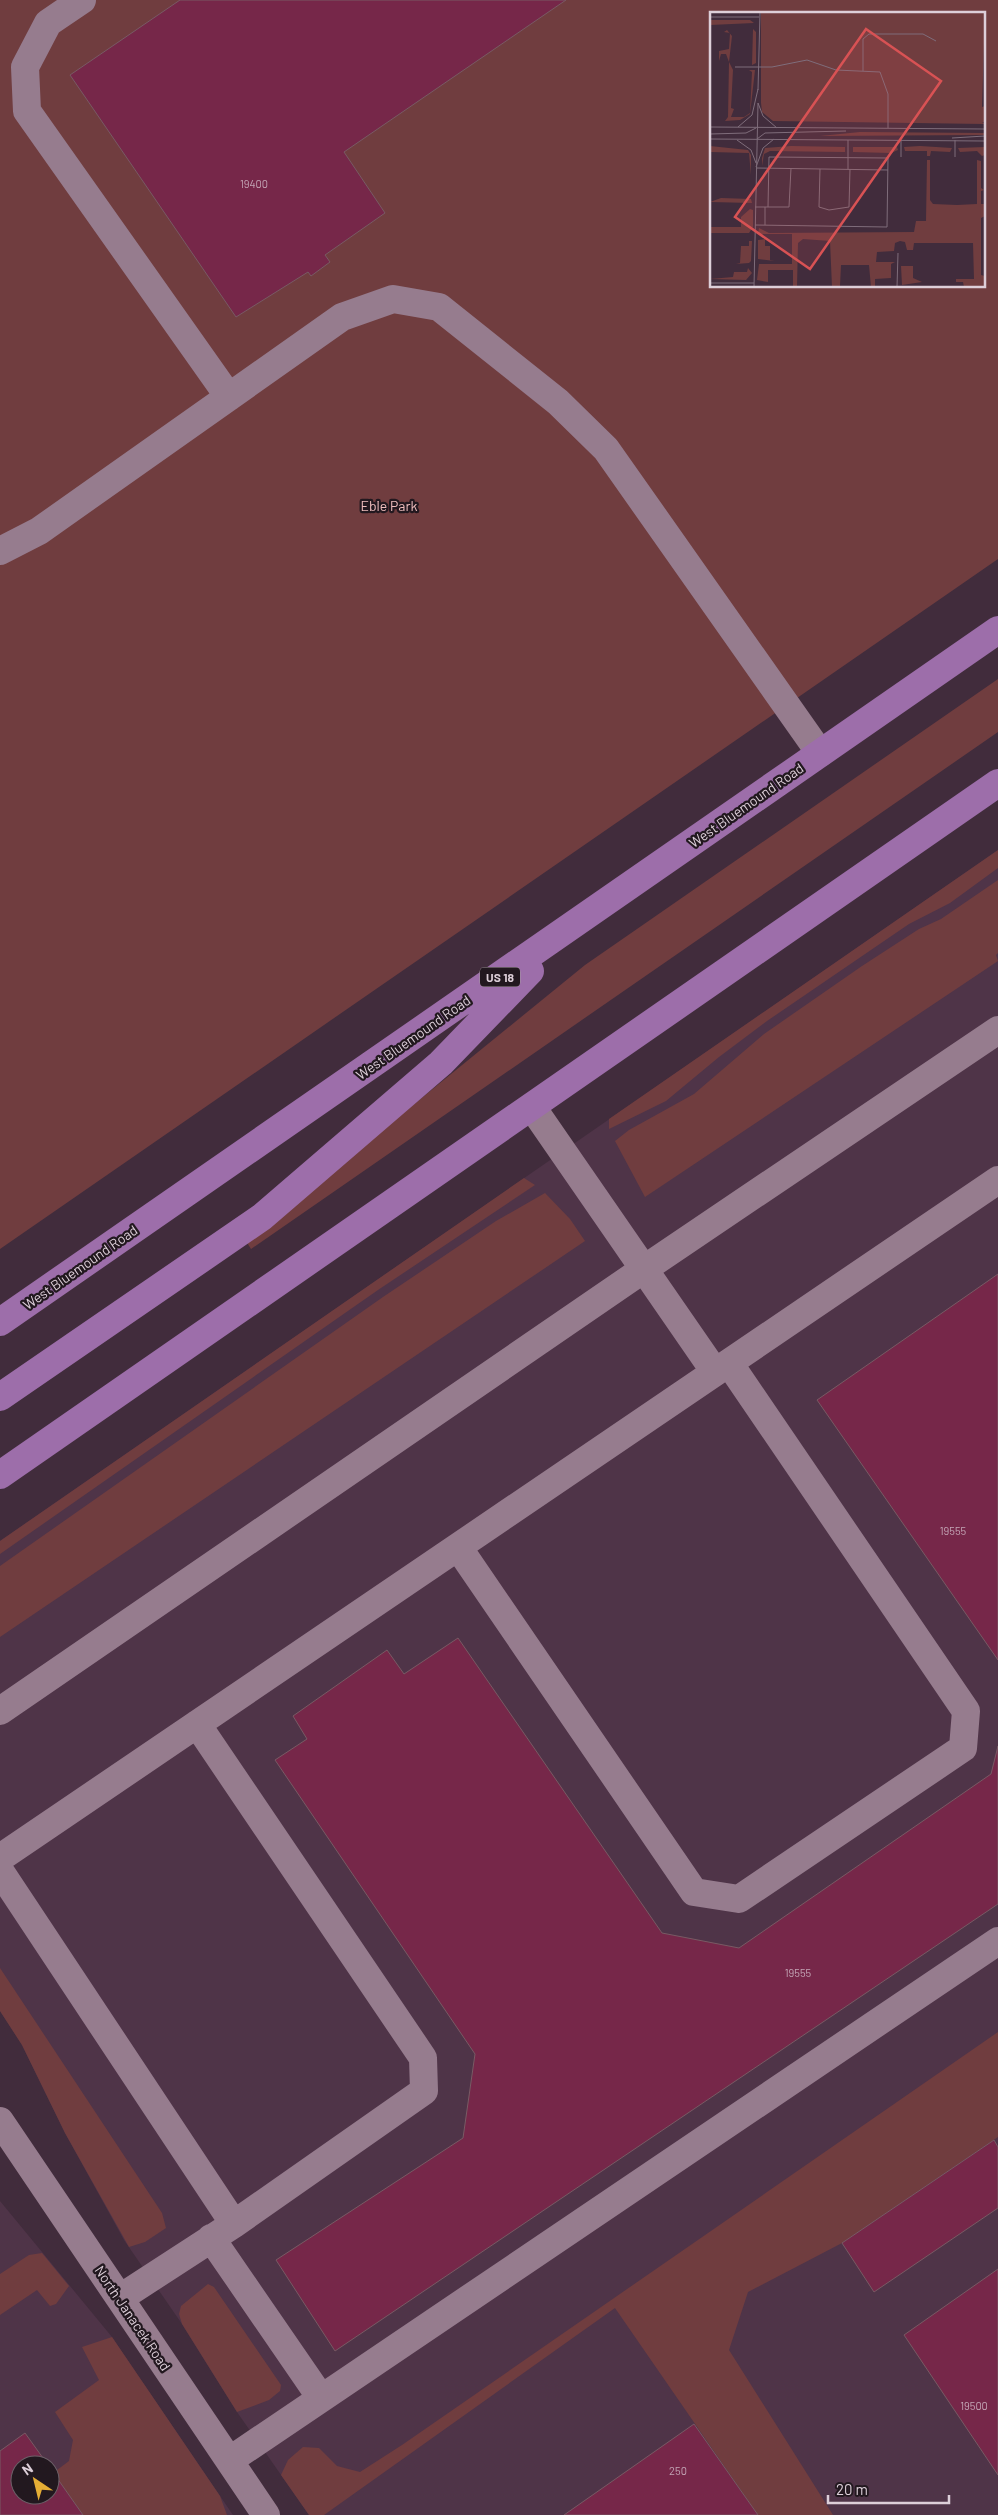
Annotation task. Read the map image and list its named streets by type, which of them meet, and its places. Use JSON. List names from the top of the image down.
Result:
{
  "streets": {
    "main road": ["West Bluemound Road", "US 18"],
    "street": ["North Janacek Road"]
  },
  "parks": ["Eble Park"],
  "house_numbers": [
    "19400",
    "19555",
    "19555",
    "19500",
    "250"
  ],
  "scale_bar": "20 m",
  "north": "top left"
}
